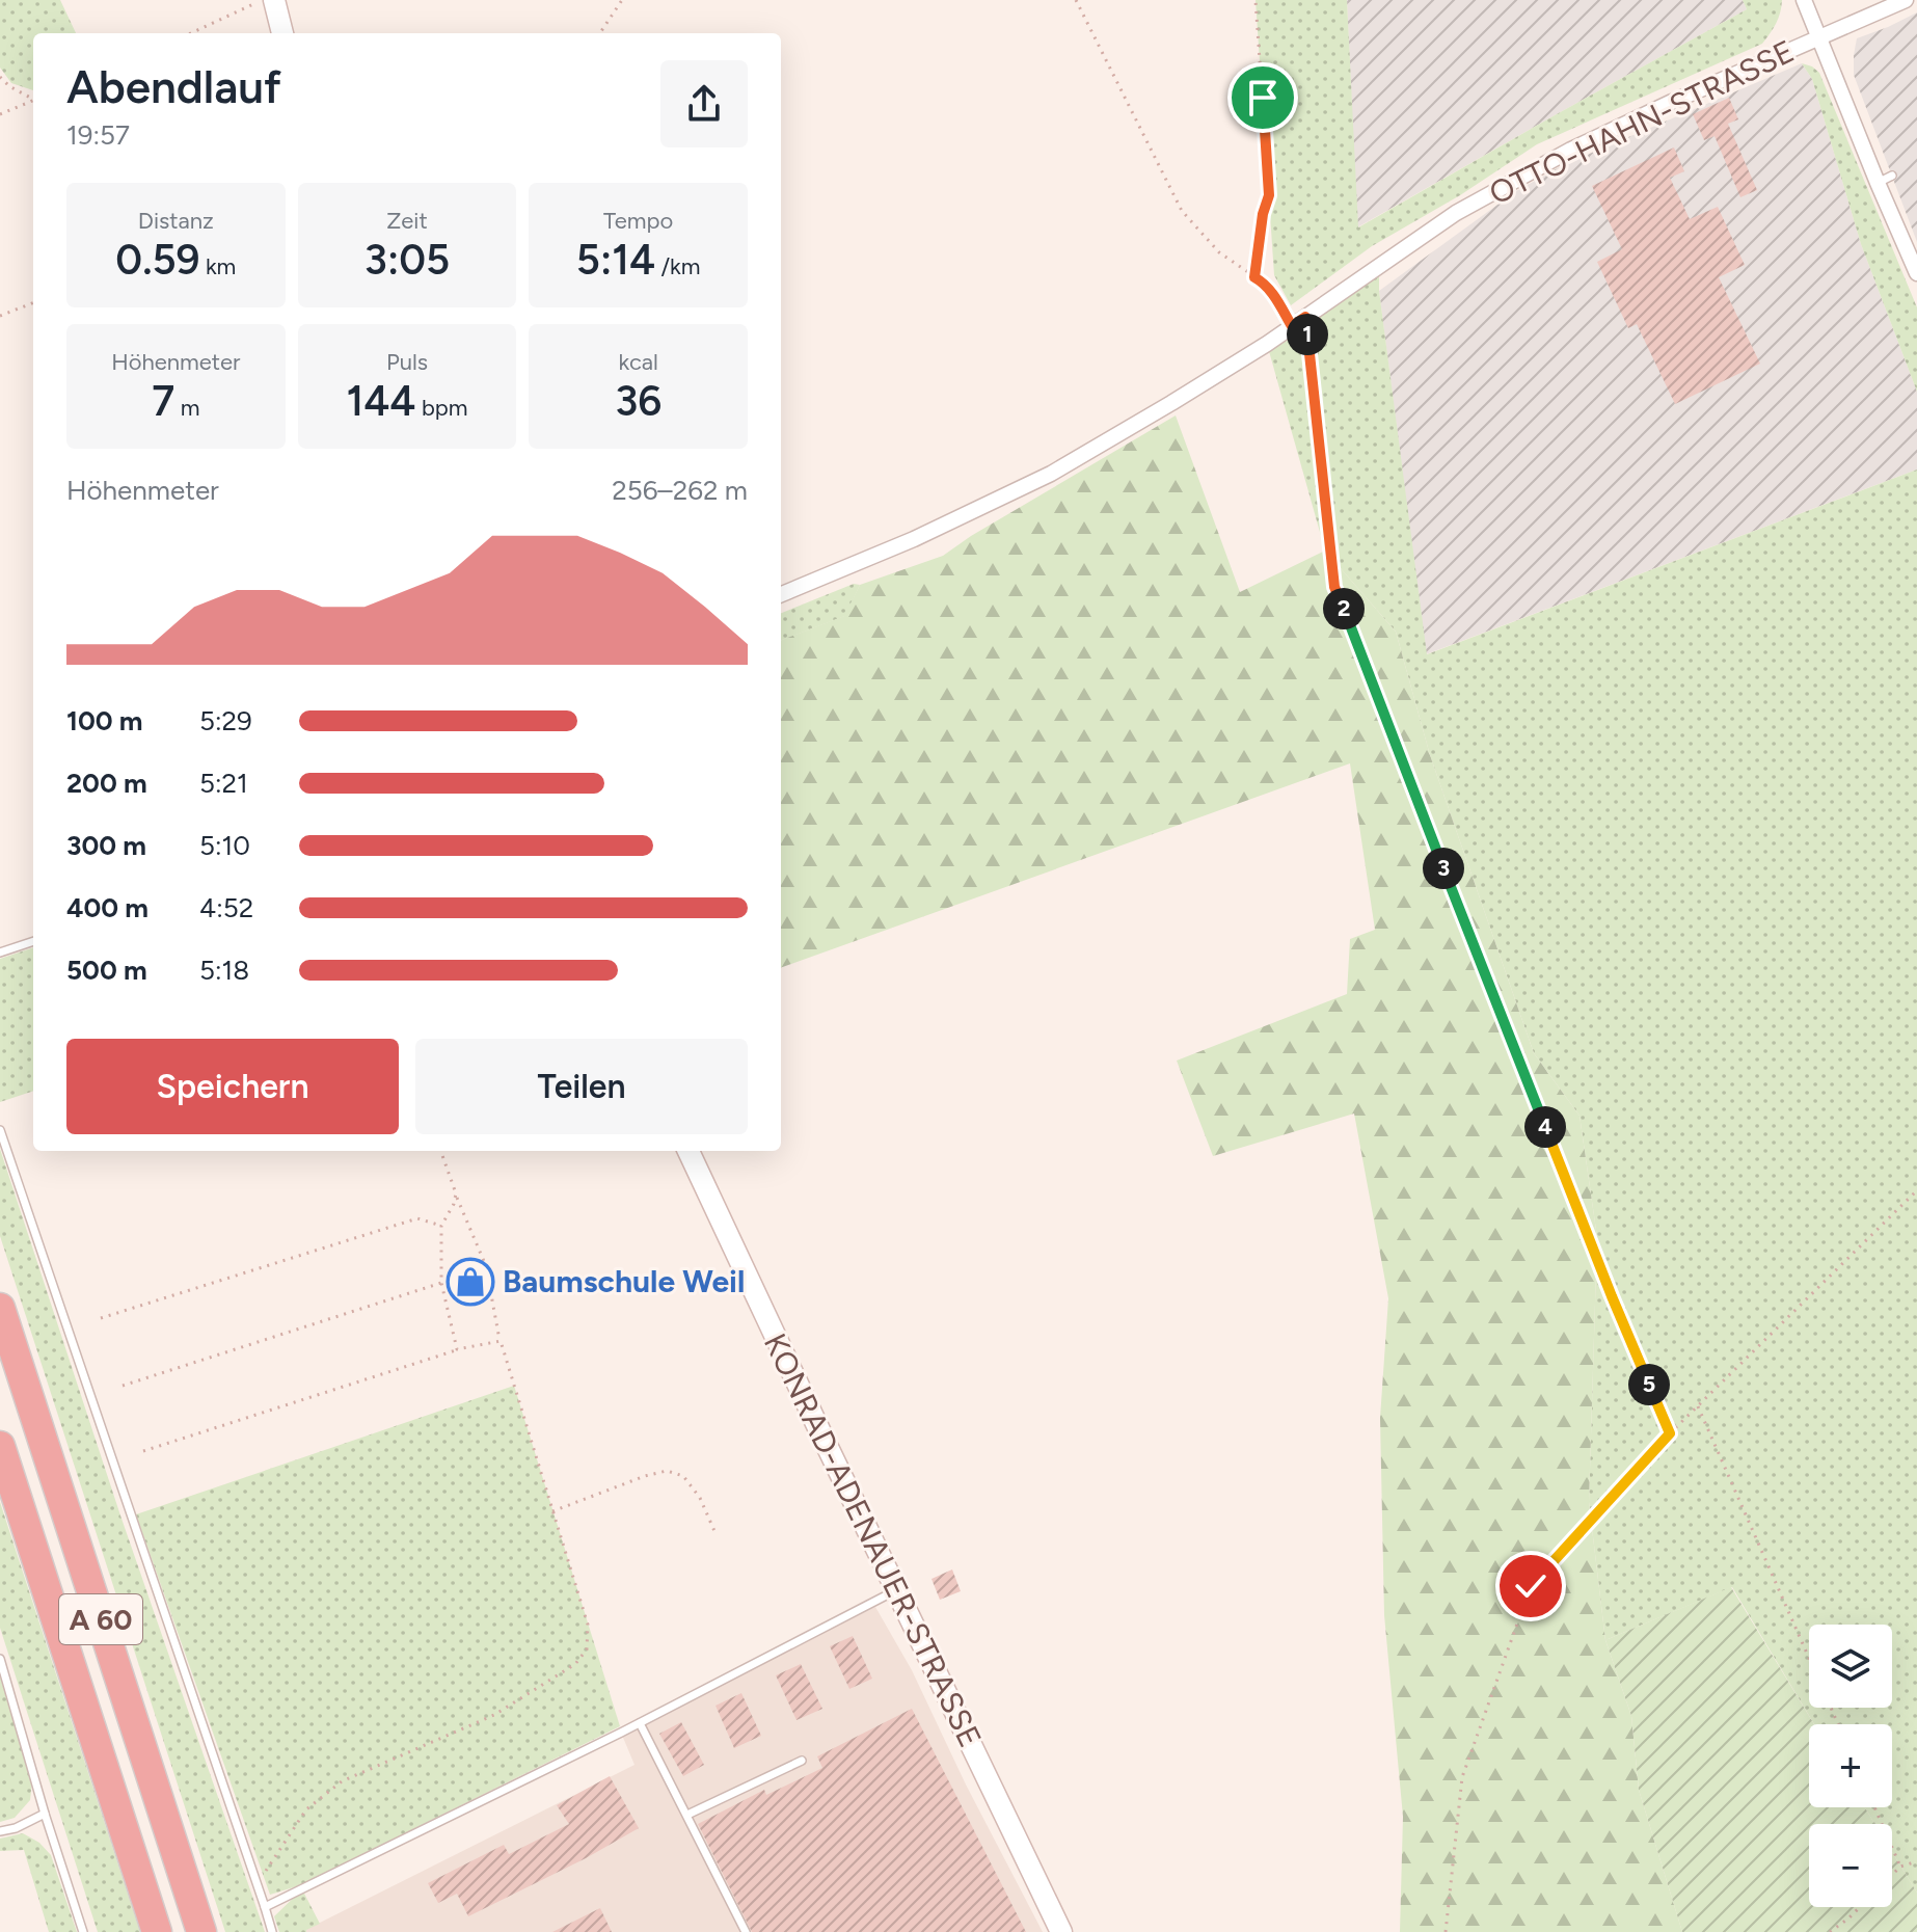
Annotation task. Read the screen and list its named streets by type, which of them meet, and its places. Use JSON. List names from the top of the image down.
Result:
{
  "streets": {
    "highway": ["A 60"],
    "main road": ["KONRAD-ADENAUER-STRASSE"],
    "street": ["OTTO-HAHN-STRASSE"]
  },
  "places": {
    "shop": ["Baumschule Weil"]
  },
  "page": {
    "heading": ["Abendlauf", "19:57"],
    "stats": [
      ["Distanz", "0.59 km"],
      ["Zeit", "3:05"],
      ["Tempo", "5:14 /km"],
      ["Höhenmeter", "7 m"],
      ["Puls", "144 bpm"],
      ["kcal", "36"]
    ],
    "pins": [
      "1",
      "2",
      "3",
      "4",
      "5"
    ],
    "chart": ["Höhenmeter", "256–262 m"],
    "list": [
      {
        "name": "100 m",
        "note": "5:29"
      },
      {
        "name": "200 m",
        "note": "5:21"
      },
      {
        "name": "300 m",
        "note": "5:10"
      },
      {
        "name": "400 m",
        "note": "4:52"
      },
      {
        "name": "500 m",
        "note": "5:18"
      }
    ],
    "buttons": ["Speichern", "Teilen"],
    "map_buttons": ["+", "−"]
  }
}
